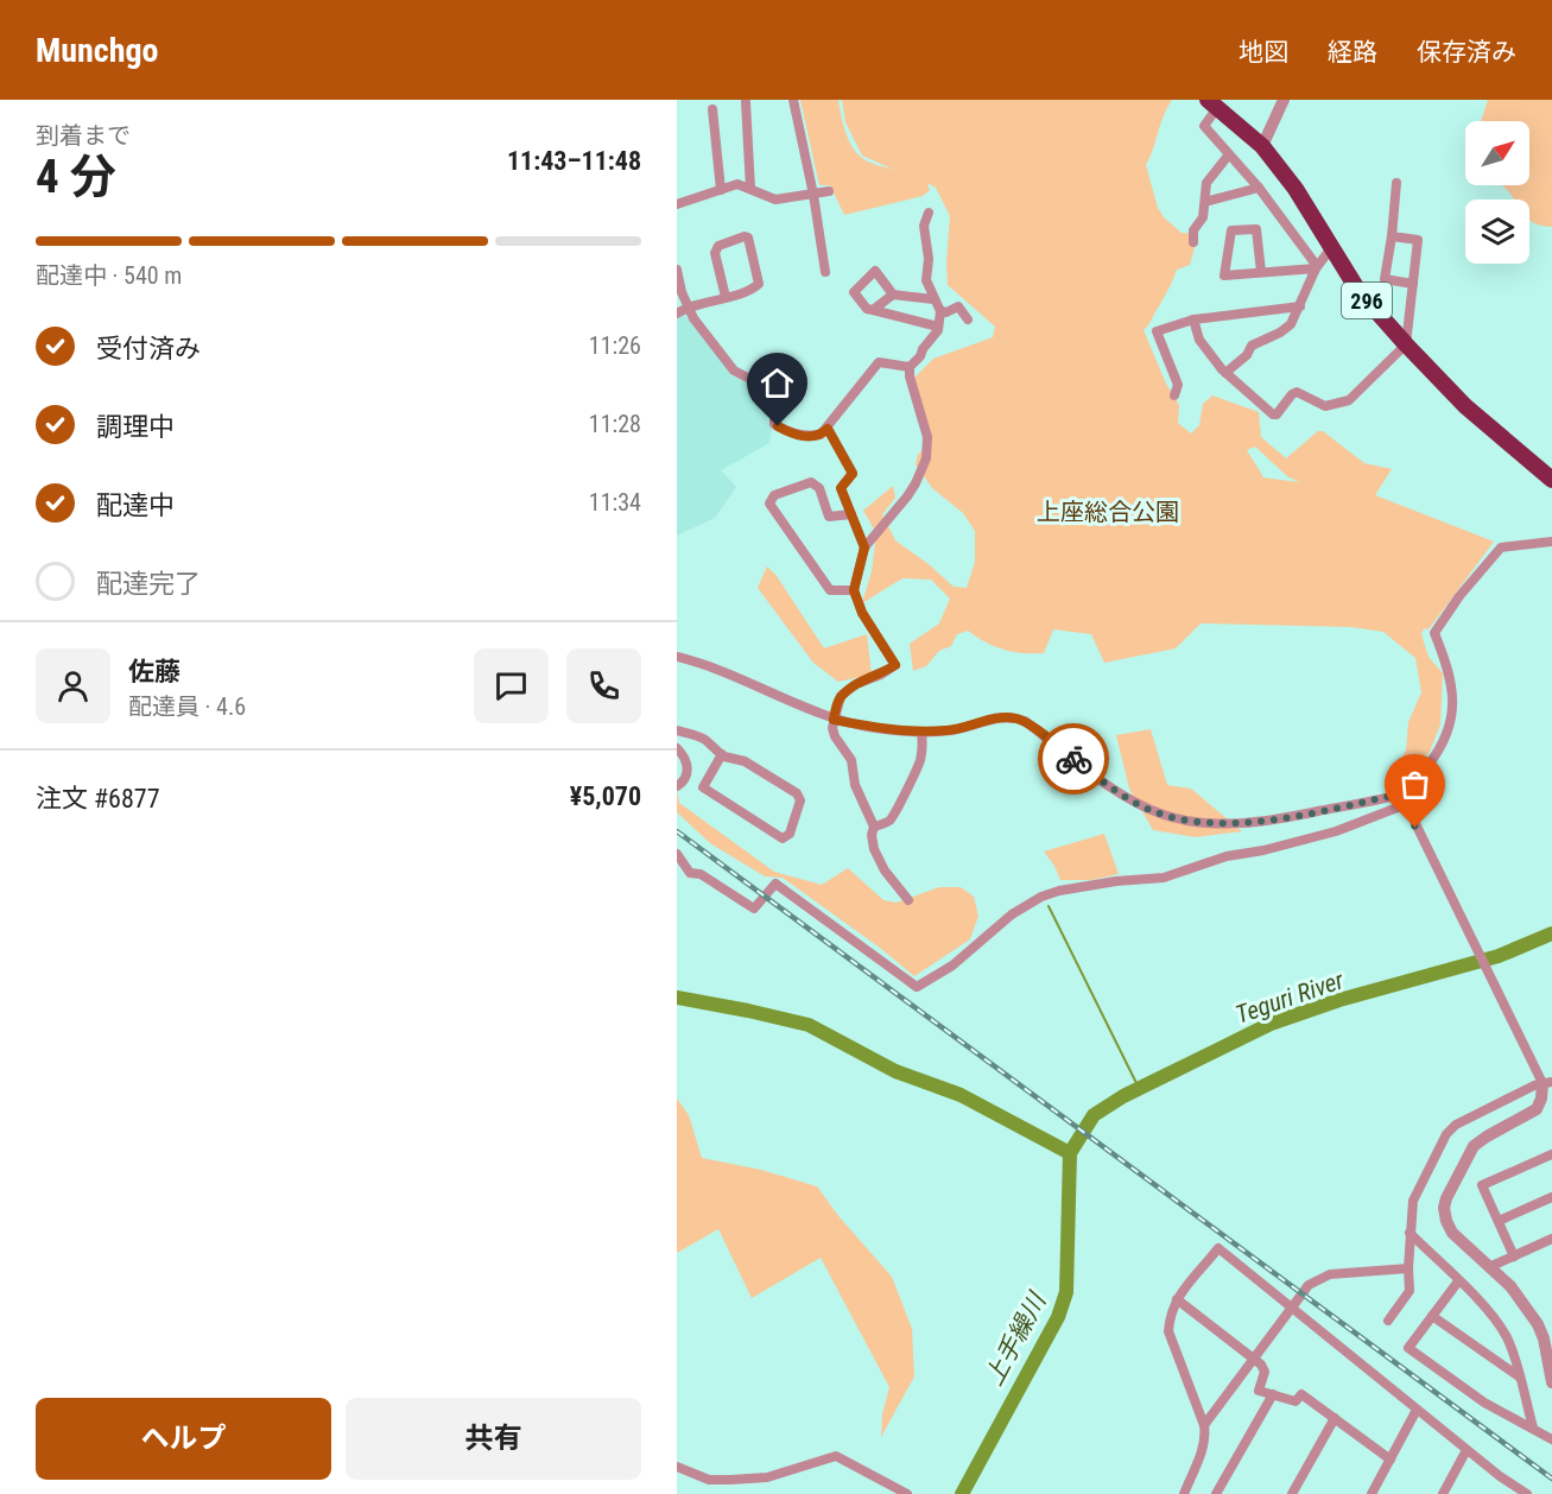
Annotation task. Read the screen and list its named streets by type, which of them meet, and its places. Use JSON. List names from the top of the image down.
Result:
{
  "streets": {
    "highway": ["296"]
  },
  "water": ["Teguri River", "上手繰川"],
  "parks": ["上座総合公園"],
  "north": "top right",
  "page": {
    "header": "Munchgo",
    "nav": ["地図", "経路", "保存済み"],
    "heading": ["4 分", "到着まで", "11:43–11:48"],
    "panel": [
      "佐藤",
      "配達員 · 4.6",
      "注文 #6877",
      "¥5,070"
    ],
    "bar": "配達中 · 540 m",
    "list": [
      ["受付済み", "11:26"],
      ["調理中", "11:28"],
      ["配達中", "11:34"],
      "配達完了"
    ],
    "buttons": ["ヘルプ", "共有"]
  }
}
